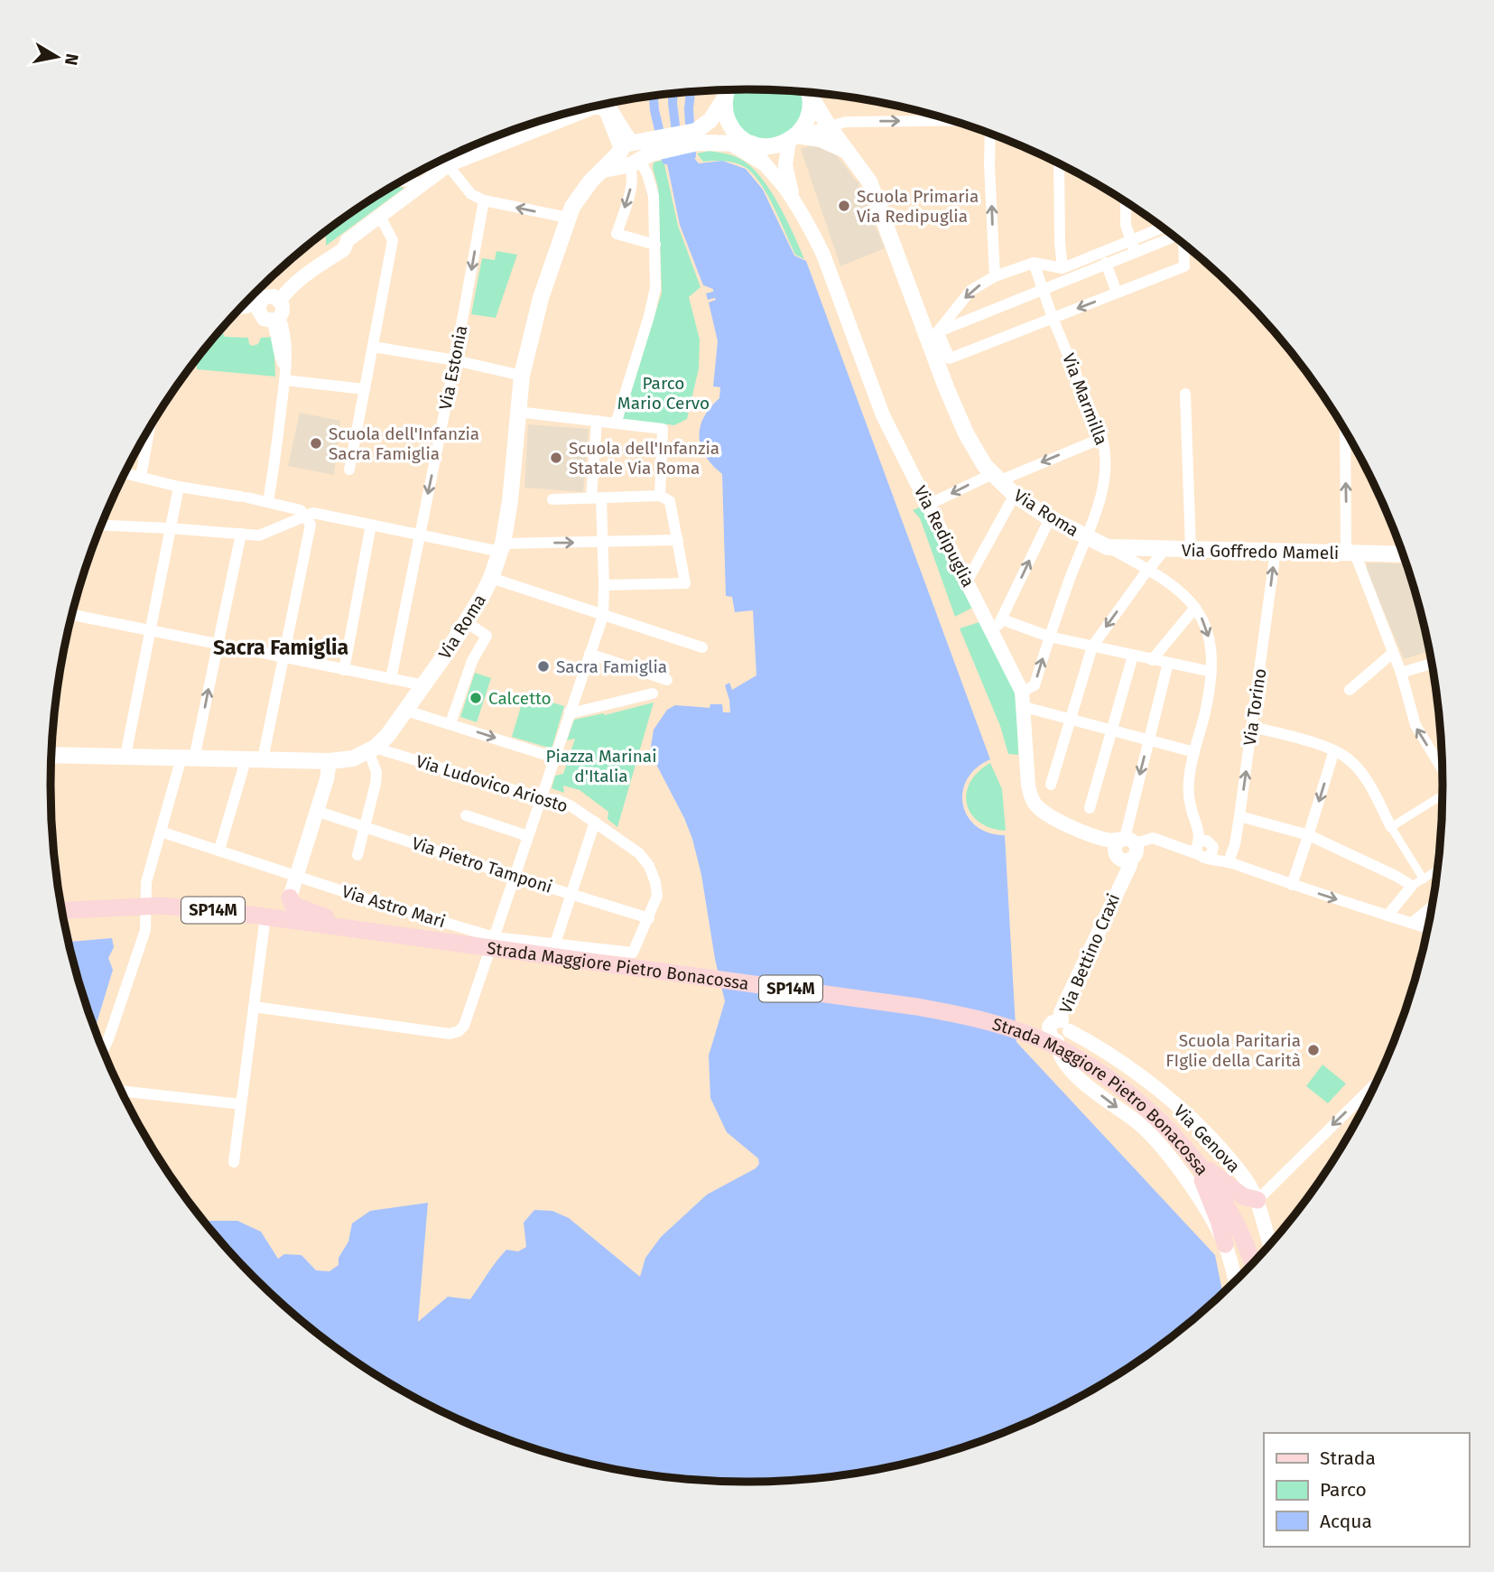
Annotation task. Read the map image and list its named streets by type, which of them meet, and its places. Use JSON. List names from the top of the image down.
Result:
{
  "streets": {
    "main road": [
      "Via Roma",
      "Via Goffredo Mameli",
      "SP14M",
      "Strada Maggiore Pietro Bonacossa"
    ],
    "street": [
      "Via Estonia",
      "Via Marmilla",
      "Via Redipuglia",
      "Via Torino",
      "Via Ludovico Ariosto",
      "Via Pietro Tamponi",
      "Via Astro Mari",
      "Via Bettino Craxi",
      "Via Genova"
    ]
  },
  "crossings": [
    ["Via Marmilla", "Via Roma"],
    ["Via Marmilla", "Via Redipuglia"],
    ["Via Roma", "Via Redipuglia"],
    ["Via Roma", "Via Goffredo Mameli"],
    ["Via Roma", "Via Ludovico Ariosto"],
    ["Via Redipuglia", "Via Bettino Craxi"],
    ["Via Goffredo Mameli", "Via Torino"],
    ["Via Ludovico Ariosto", "Via Pietro Tamponi"],
    ["Via Ludovico Ariosto", "Via Astro Mari"],
    ["Via Bettino Craxi", "Via Genova"]
  ],
  "districts": ["Sacra Famiglia"],
  "parks": ["Parco Mario Cervo", "Piazza Marinai d'Italia"],
  "places": [
    "Scuola Primaria Via Redipuglia",
    "Scuola dell'Infanzia Sacra Famiglia",
    "Scuola dell'Infanzia Statale Via Roma",
    "Sacra Famiglia",
    "Calcetto",
    "Scuola Paritaria FIglie della Carità"
  ],
  "legend": ["Strada", "Parco", "Acqua"],
  "north": "right"
}
